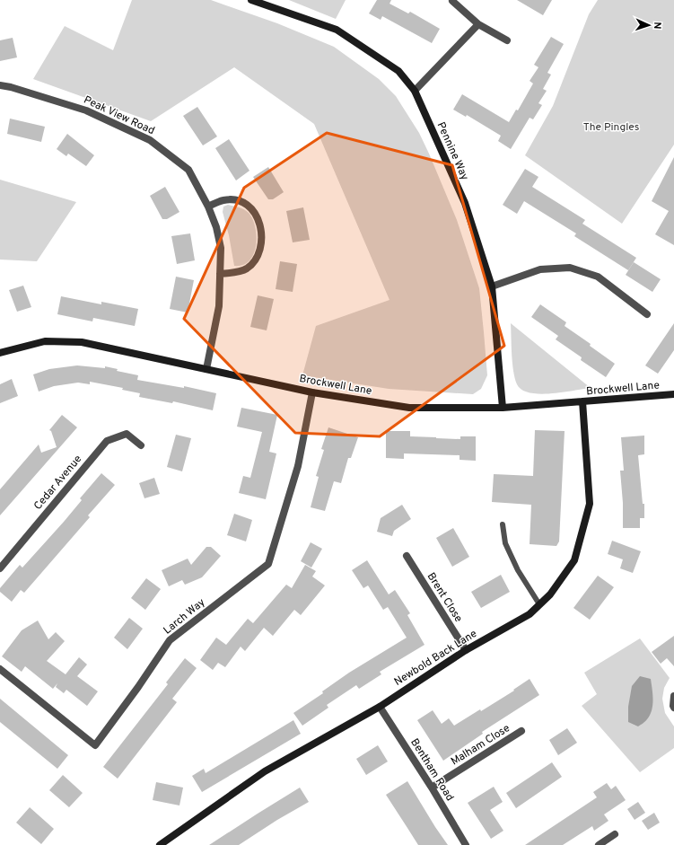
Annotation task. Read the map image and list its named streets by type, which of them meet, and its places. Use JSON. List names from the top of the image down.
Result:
{
  "streets": {
    "street": [
      "Peak View Road",
      "Pennine Way",
      "Brockwell Lane",
      "Cedar Avenue",
      "Brent Close",
      "Larch Way",
      "Newbold Back Lane",
      "Malham Close",
      "Bentham Road"
    ]
  },
  "crossings": [
    ["Peak View Road", "Brockwell Lane"],
    ["Pennine Way", "Brockwell Lane"],
    ["Brockwell Lane", "Larch Way"],
    ["Brockwell Lane", "Newbold Back Lane"],
    ["Brent Close", "Newbold Back Lane"],
    ["Newbold Back Lane", "Bentham Road"],
    ["Malham Close", "Bentham Road"]
  ],
  "parks": ["The Pingles"],
  "north": "right"
}
